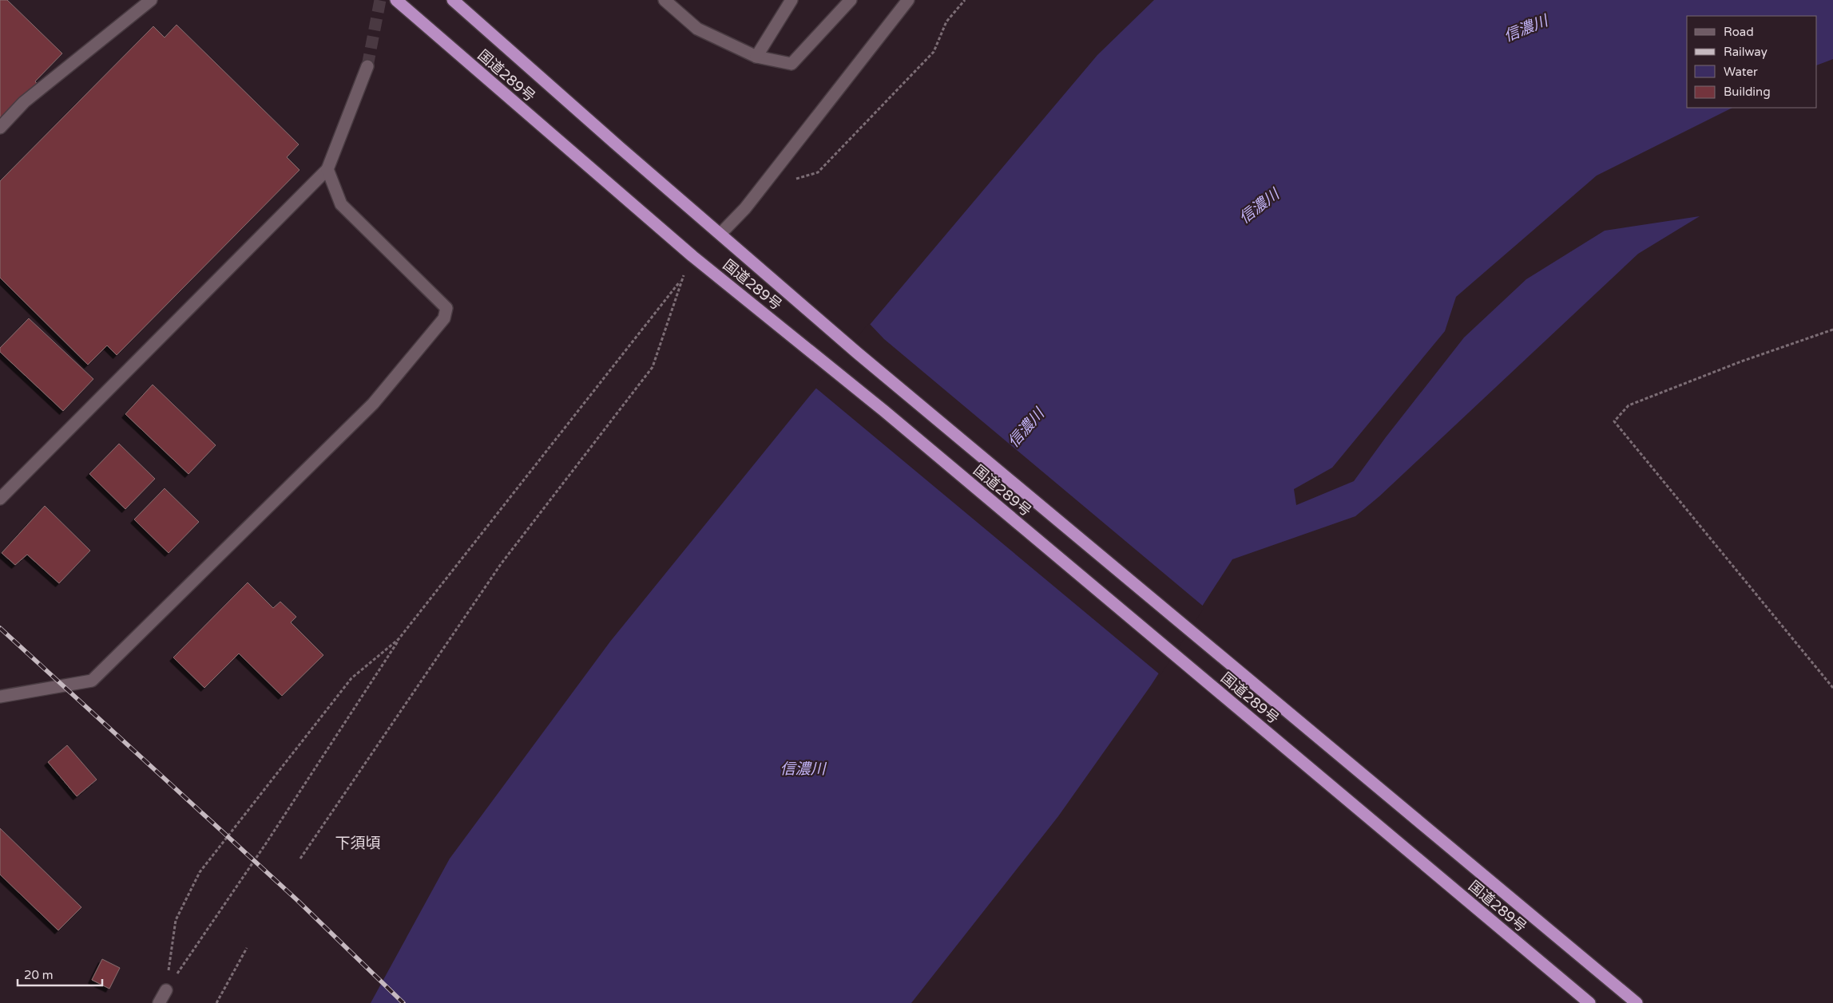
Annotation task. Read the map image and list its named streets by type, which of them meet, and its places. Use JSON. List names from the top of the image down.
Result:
{
  "streets": {
    "highway": ["国道289号"]
  },
  "districts": ["下須頃"],
  "water": ["信濃川"],
  "legend": [
    "Road",
    "Railway",
    "Water",
    "Building"
  ],
  "scale_bar": "20 m"
}
